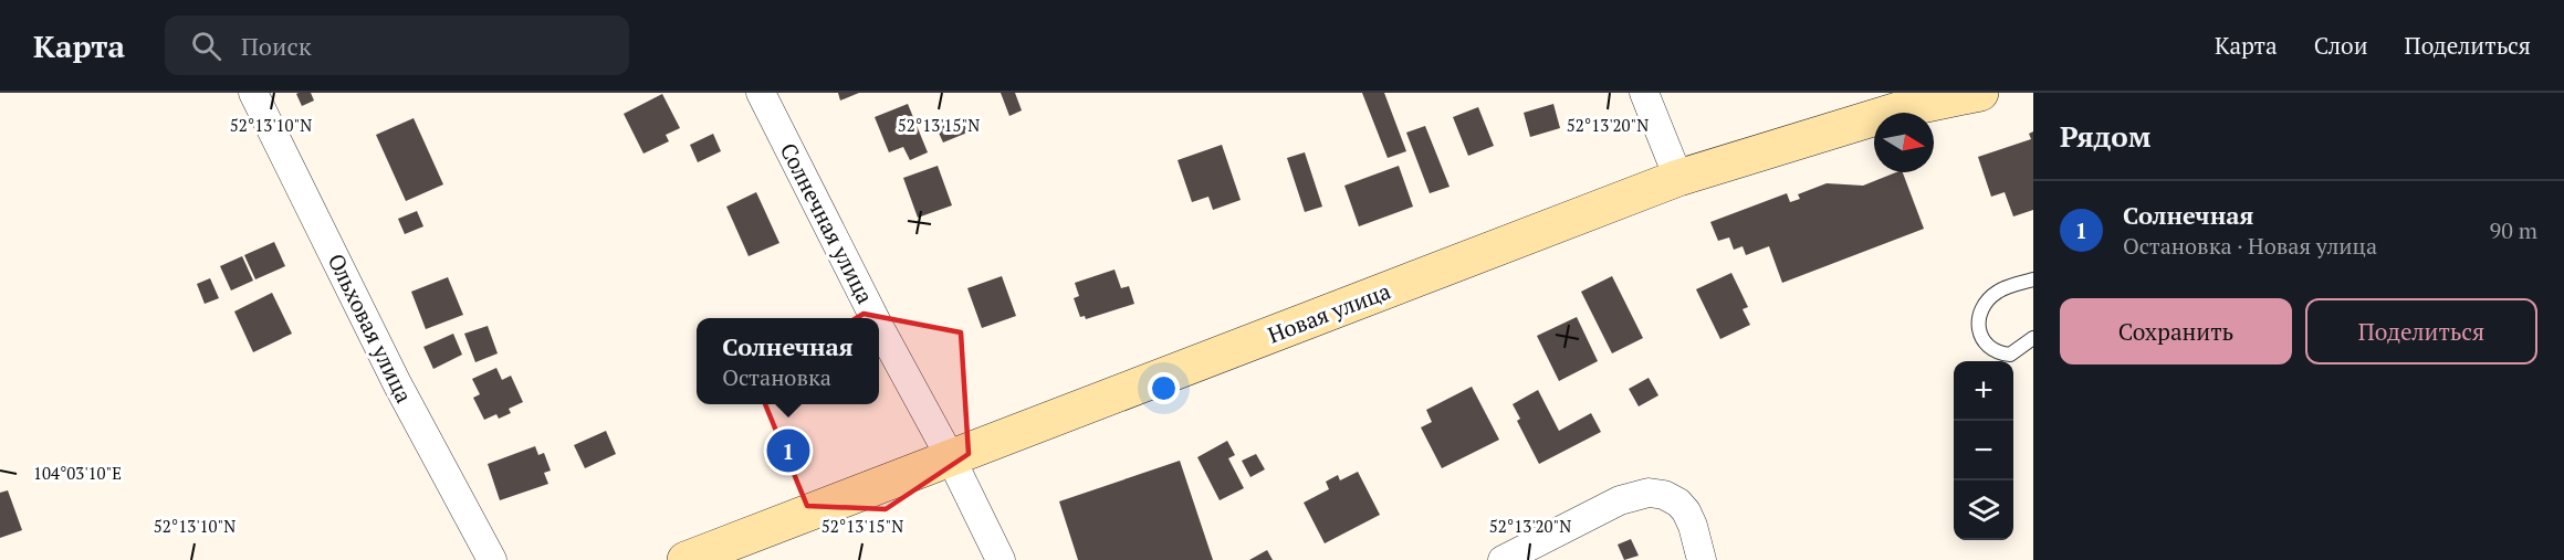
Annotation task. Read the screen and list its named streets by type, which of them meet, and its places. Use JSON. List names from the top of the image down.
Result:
{
  "streets": {
    "main road": ["Новая улица"],
    "street": ["Солнечная улица", "Ольховая улица"]
  },
  "crossings": [
    ["Солнечная улица", "Новая улица"]
  ],
  "north": "right",
  "page": {
    "header": "Карта",
    "search": "Поиск",
    "nav": ["Карта", "Слои", "Поделиться"],
    "heading": "Рядом",
    "list": [
      {
        "mark": "1",
        "name": "Солнечная",
        "note": "Остановка · Новая улица",
        "value": "90 m"
      }
    ],
    "buttons": ["Сохранить", "Поделиться"],
    "popup": ["Солнечная", "Остановка"],
    "map_buttons": ["+", "−"],
    "pins": "1"
  },
  "coordinates": [
    "52°13'10\"N",
    "52°13'15\"N",
    "52°13'20\"N",
    "104°03'10\"E"
  ]
}
